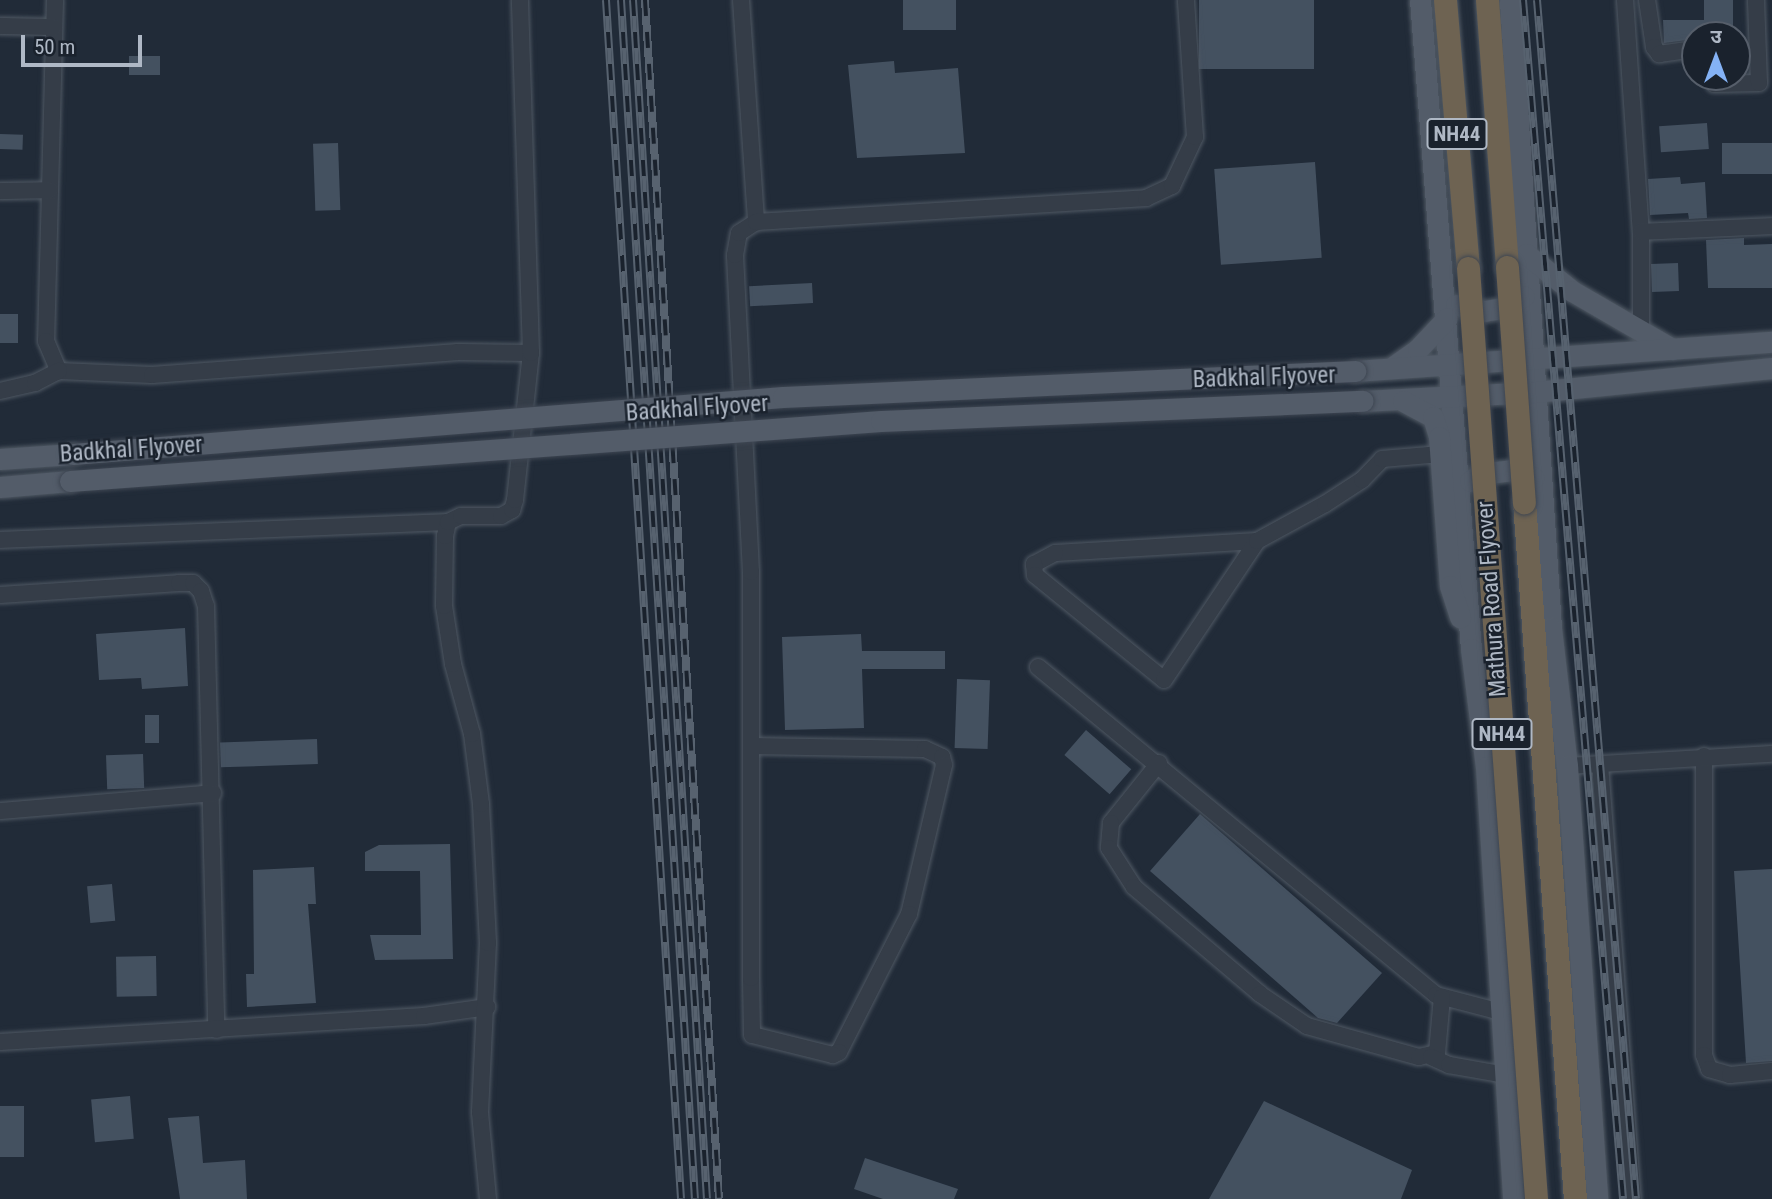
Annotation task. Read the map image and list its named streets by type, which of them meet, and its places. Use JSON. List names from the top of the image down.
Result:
{
  "streets": {
    "highway": ["NH44", "Mathura Road Flyover"],
    "main road": ["Badkhal Flyover"]
  },
  "scale_bar": "50 m",
  "north": "top"
}
